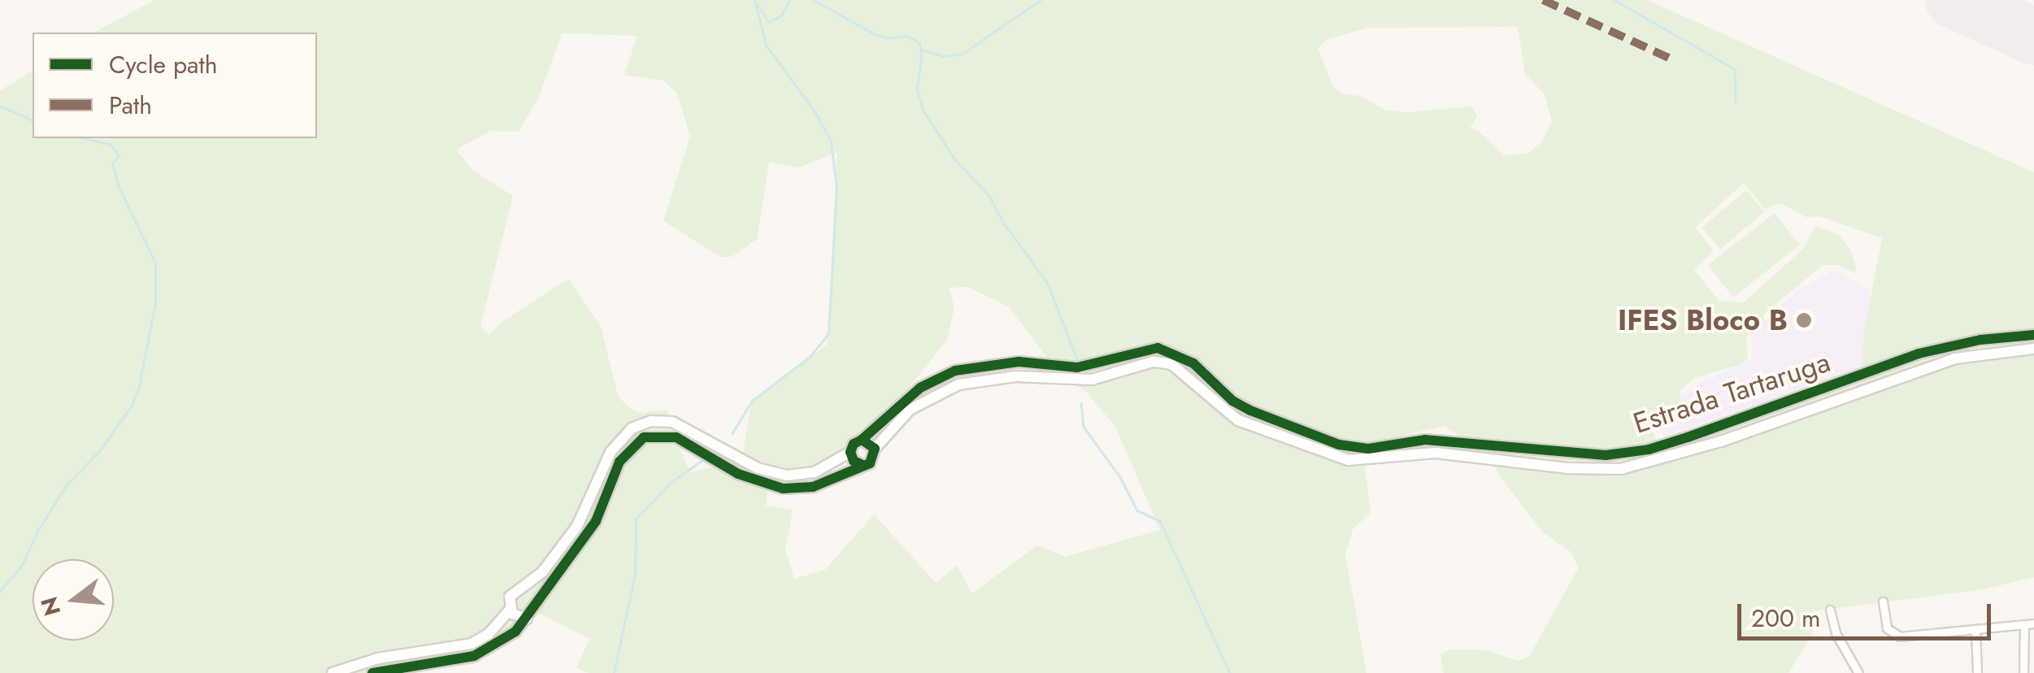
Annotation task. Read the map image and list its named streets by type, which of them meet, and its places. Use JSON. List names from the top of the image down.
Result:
{
  "streets": {
    "street": ["Estrada Tartaruga"]
  },
  "places": ["IFES Bloco B"],
  "legend": ["Cycle path", "Path"],
  "scale_bar": "200 m",
  "north": "left"
}
